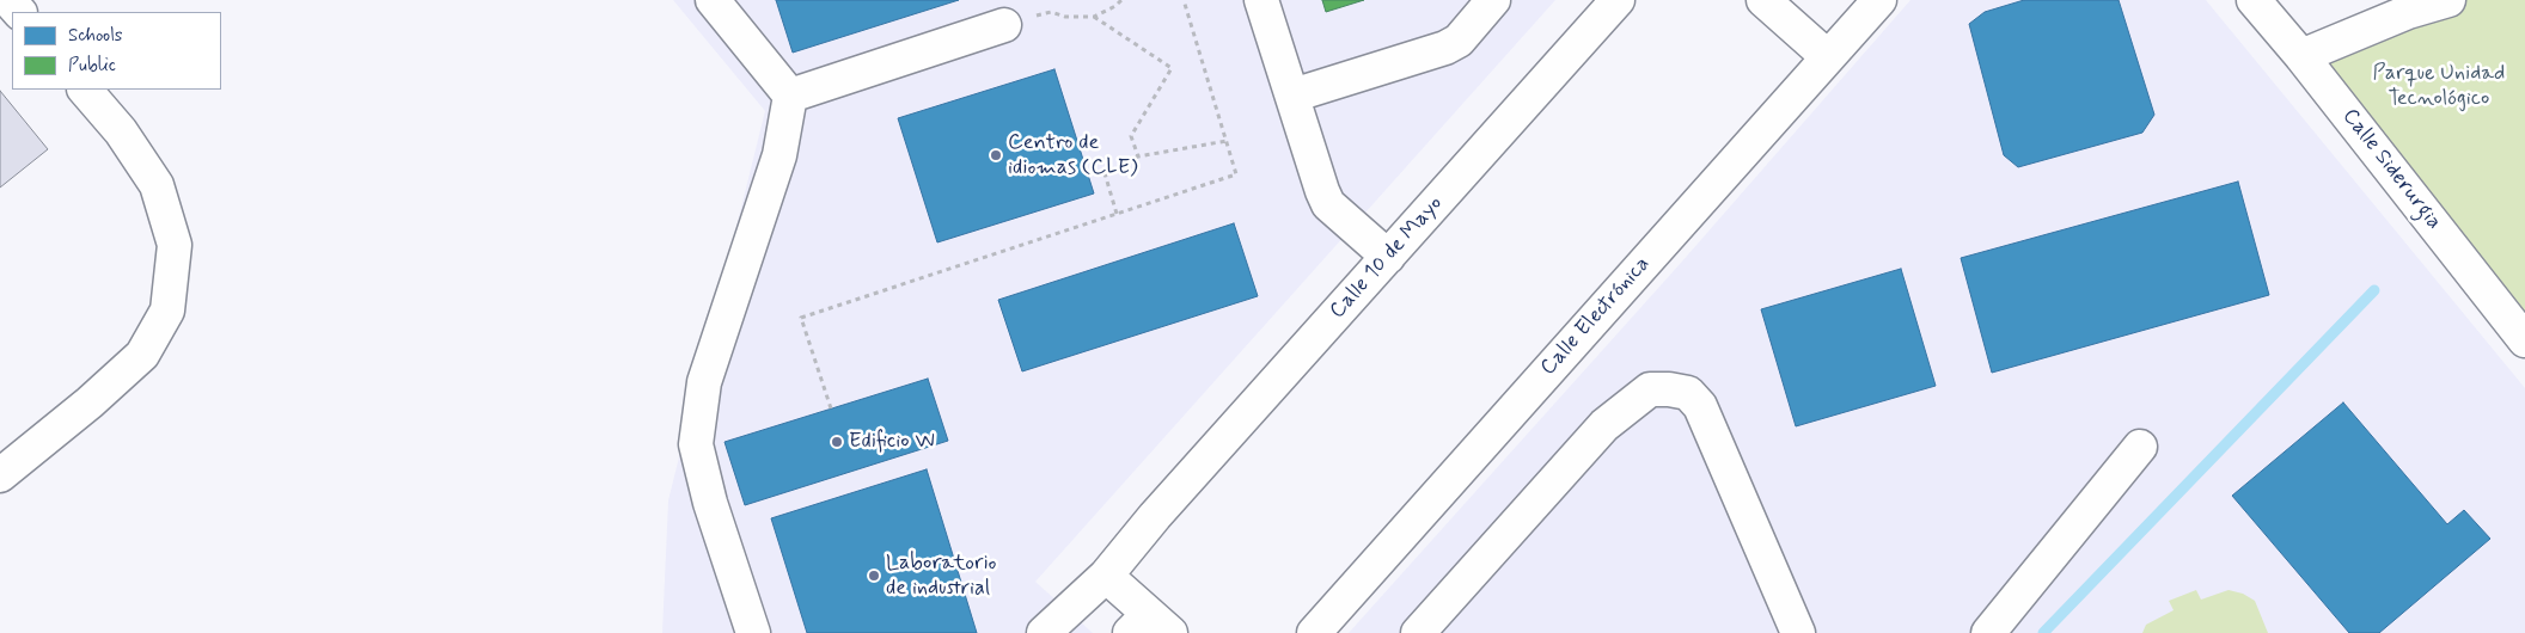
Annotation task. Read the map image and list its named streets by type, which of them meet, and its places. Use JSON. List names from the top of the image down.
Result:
{
  "streets": {
    "street": ["Calle Siderurgia", "Calle 10 de Mayo", "Calle Electrónica"]
  },
  "parks": ["Parque Unidad Tecnológico"],
  "places": ["Centro de idiomas (CLE)", "Edificio W", "Laboratorio de industrial"],
  "legend": ["Schools", "Public"]
}
